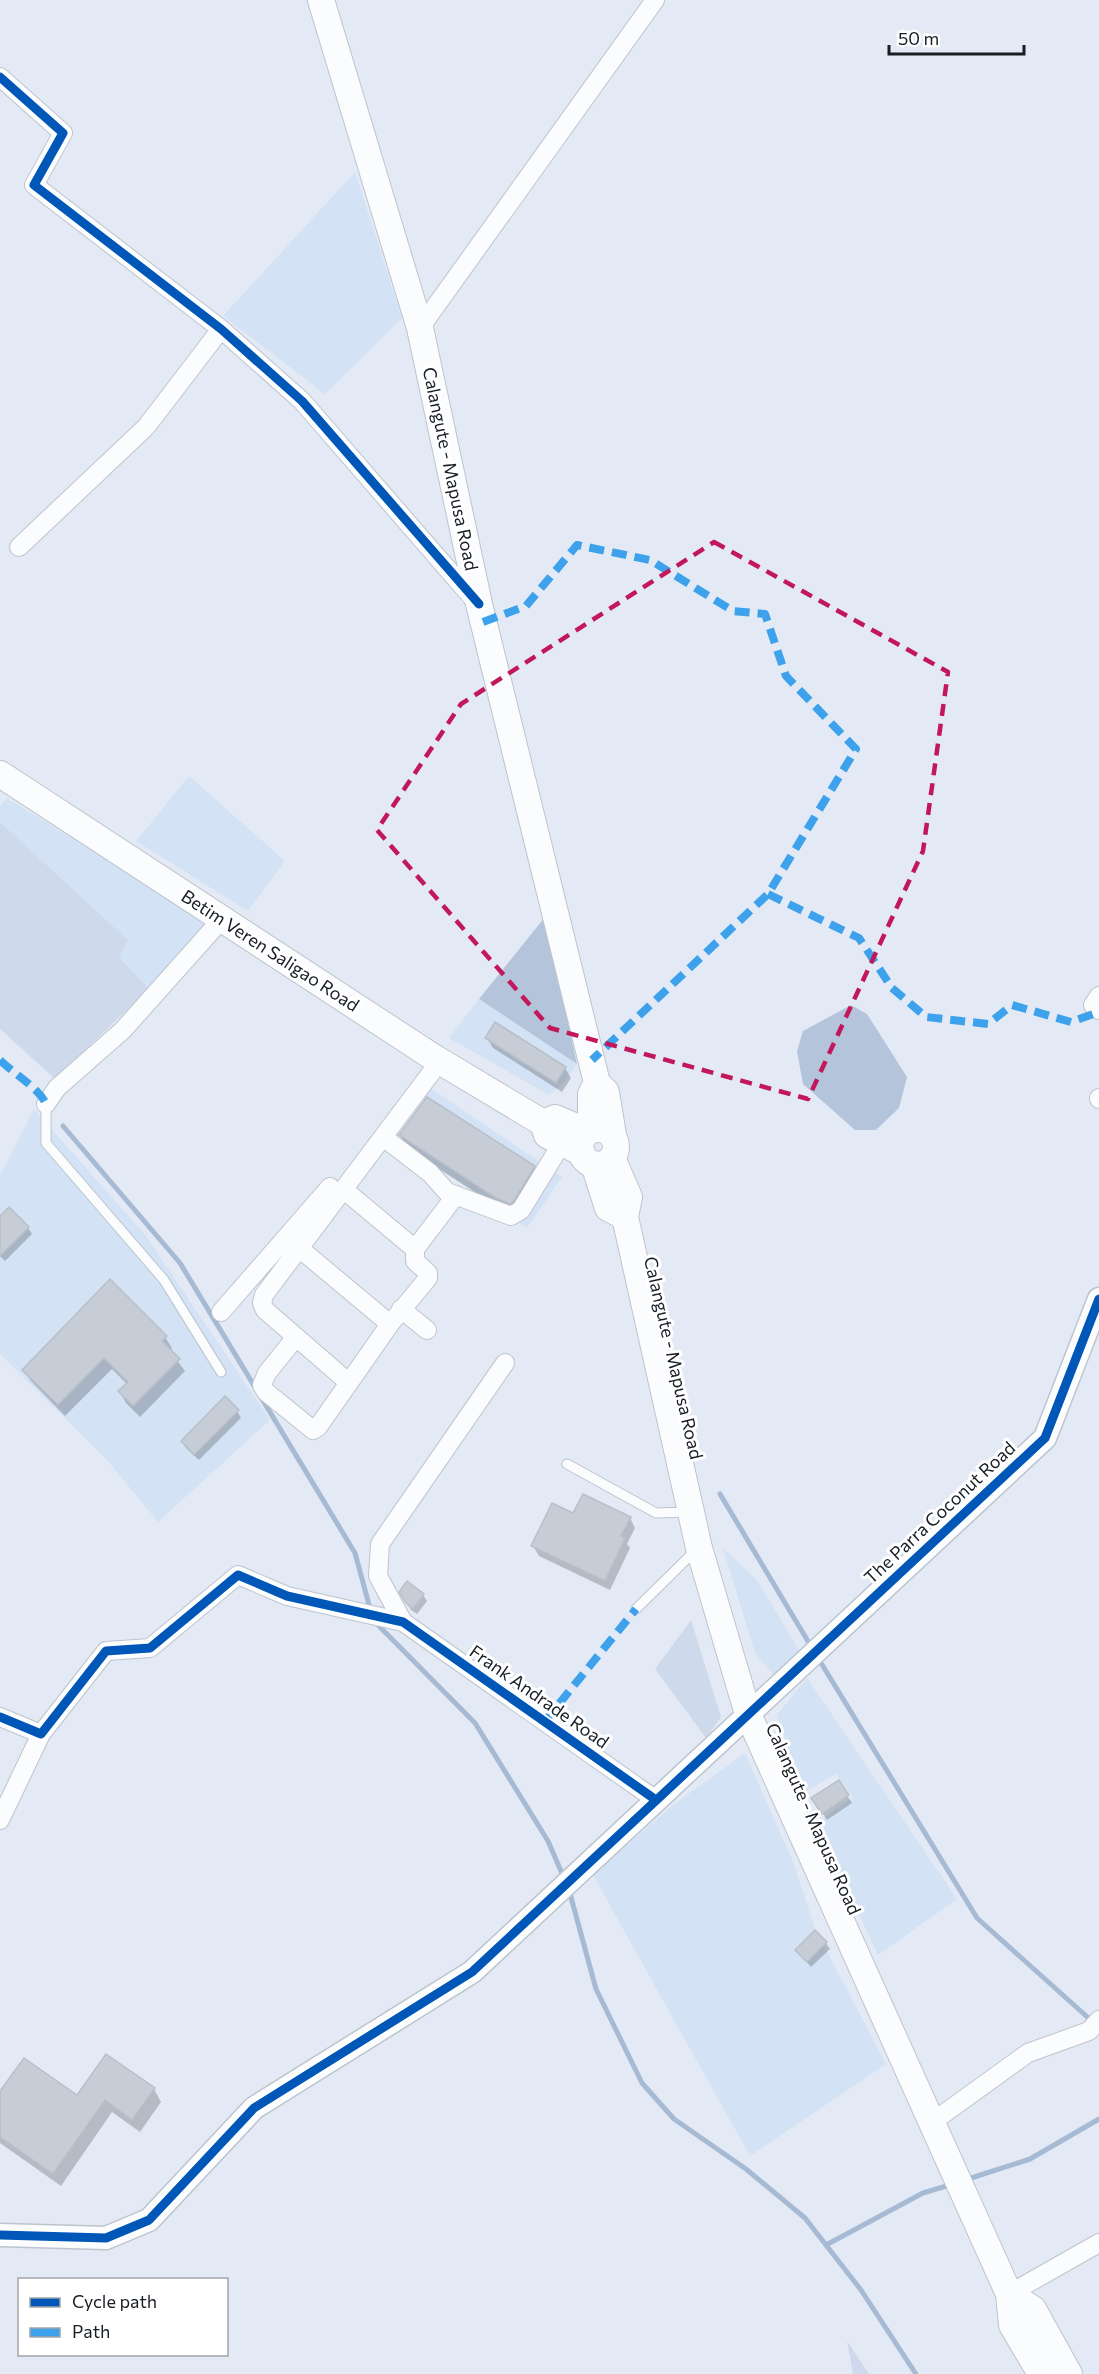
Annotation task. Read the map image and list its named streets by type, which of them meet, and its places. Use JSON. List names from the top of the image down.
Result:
{
  "streets": {
    "main road": ["Calangute - Mapusa Road", "Betim Veren Saligao Road"],
    "street": ["The Parra Coconut Road", "Frank Andrade Road"]
  },
  "crossings": [
    ["Calangute - Mapusa Road", "Betim Veren Saligao Road"],
    ["Calangute - Mapusa Road", "The Parra Coconut Road"],
    ["The Parra Coconut Road", "Frank Andrade Road"]
  ],
  "legend": ["Cycle path", "Path"],
  "scale_bar": "50 m"
}
